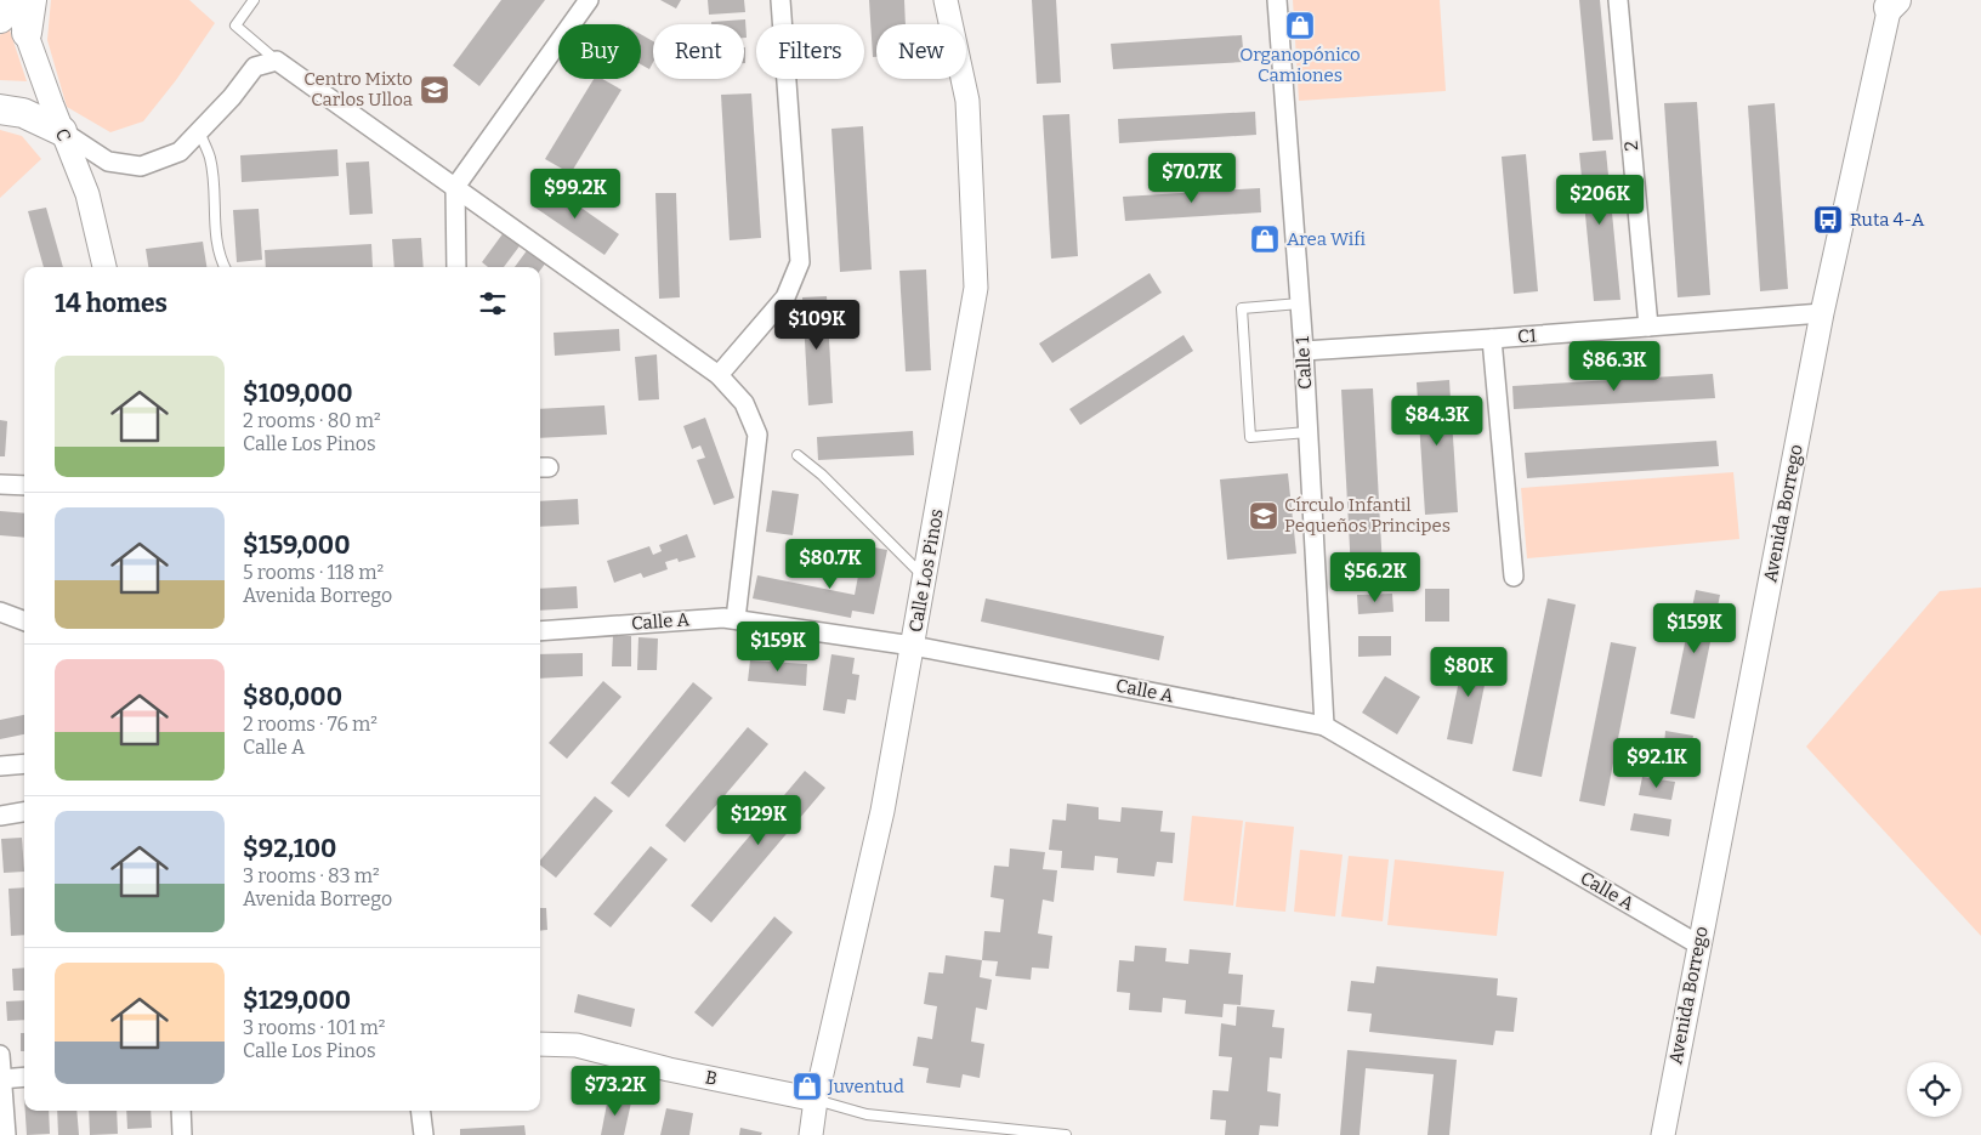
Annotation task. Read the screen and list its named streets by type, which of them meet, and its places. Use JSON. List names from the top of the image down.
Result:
{
  "streets": {
    "street": [
      "C",
      "2",
      "C1",
      "Calle 1",
      "Avenida Borrego",
      "Calle Los Pinos",
      "Calle A",
      "B"
    ]
  },
  "crossings": [
    ["2", "C1"],
    ["C1", "Calle 1"],
    ["C1", "Avenida Borrego"],
    ["Calle 1", "Calle A"],
    ["Avenida Borrego", "Calle A"],
    ["Calle Los Pinos", "Calle A"],
    ["Calle Los Pinos", "B"]
  ],
  "places": {
    "shop": ["Organopónico Camiones", "Area Wifi", "Juventud"],
    "school or university": ["Centro Mixto Carlos Ulloa", "Círculo Infantil Pequeños Principes"],
    "bus stop": ["Ruta 4-A"]
  },
  "page": {
    "chip": [
      "Buy",
      "Rent",
      "Filters",
      "New"
    ],
    "price": [
      "$70.7K",
      "$99.2K",
      "$206K",
      "$109K",
      "$86.3K",
      "$84.3K",
      "$80.7K",
      "$56.2K",
      "$159K",
      "$159K",
      "$80K",
      "$92.1K",
      "$129K",
      "$73.2K"
    ],
    "heading": "14 homes",
    "list": [
      {
        "name": "$109,000",
        "note": "2 rooms · 80 m² · Calle Los Pinos"
      },
      {
        "name": "$159,000",
        "note": "5 rooms · 118 m² · Avenida Borrego"
      },
      {
        "name": "$80,000",
        "note": "2 rooms · 76 m² · Calle A"
      },
      {
        "name": "$92,100",
        "note": "3 rooms · 83 m² · Avenida Borrego"
      },
      {
        "name": "$129,000",
        "note": "3 rooms · 101 m² · Calle Los Pinos"
      }
    ]
  }
}
